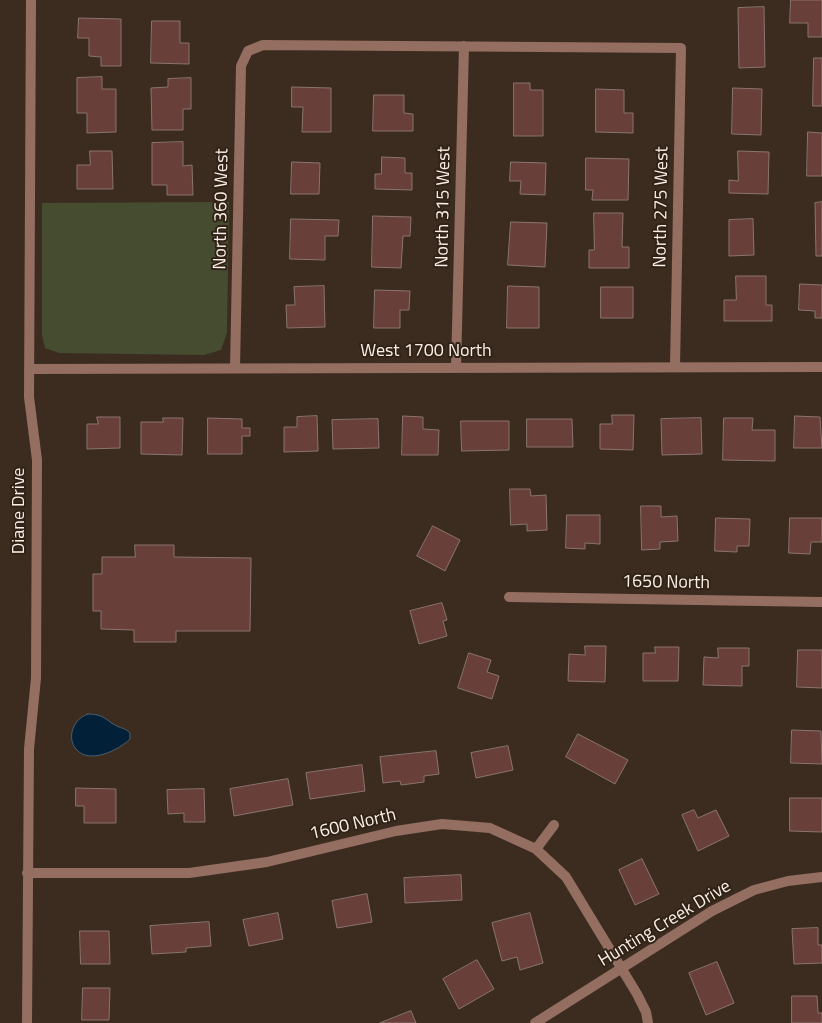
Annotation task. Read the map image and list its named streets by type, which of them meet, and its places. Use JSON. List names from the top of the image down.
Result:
{
  "streets": {
    "street": [
      "North 315 West",
      "North 275 West",
      "North 360 West",
      "West 1700 North",
      "Diane Drive",
      "1650 North",
      "1600 North",
      "Hunting Creek Drive"
    ]
  },
  "crossings": [
    ["North 315 West", "North 275 West"],
    ["North 315 West", "North 360 West"],
    ["North 315 West", "West 1700 North"],
    ["North 275 West", "North 360 West"],
    ["North 275 West", "West 1700 North"],
    ["North 360 West", "West 1700 North"],
    ["West 1700 North", "Diane Drive"],
    ["Diane Drive", "1600 North"],
    ["1600 North", "Hunting Creek Drive"]
  ]
}
